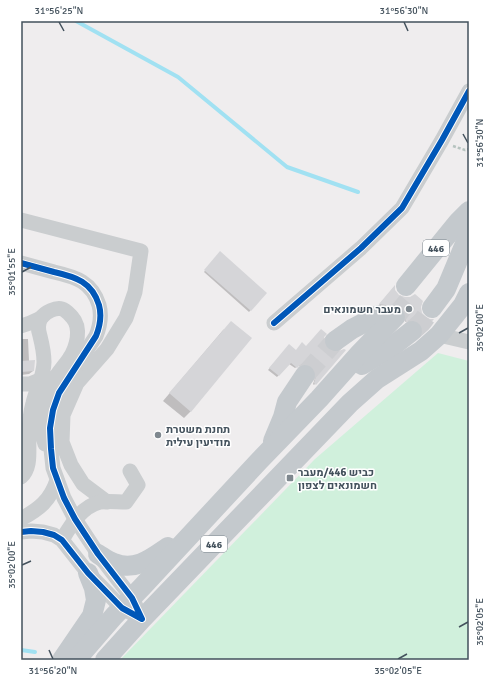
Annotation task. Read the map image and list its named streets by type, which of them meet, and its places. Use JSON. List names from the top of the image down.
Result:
{
  "streets": {
    "main road": ["446"]
  },
  "places": {
    "other": ["מעבר חשמונאים", "תחנת משטרת מודיעין עילית"],
    "transit": ["כביש 446/מעבר חשמונאים לצפון"]
  },
  "coordinates": [
    "31°56'25\"N",
    "31°56'30\"N",
    "35°01'55\"E",
    "35°02'00\"E",
    "35°02'05\"E",
    "31°56'20\"N"
  ]
}
